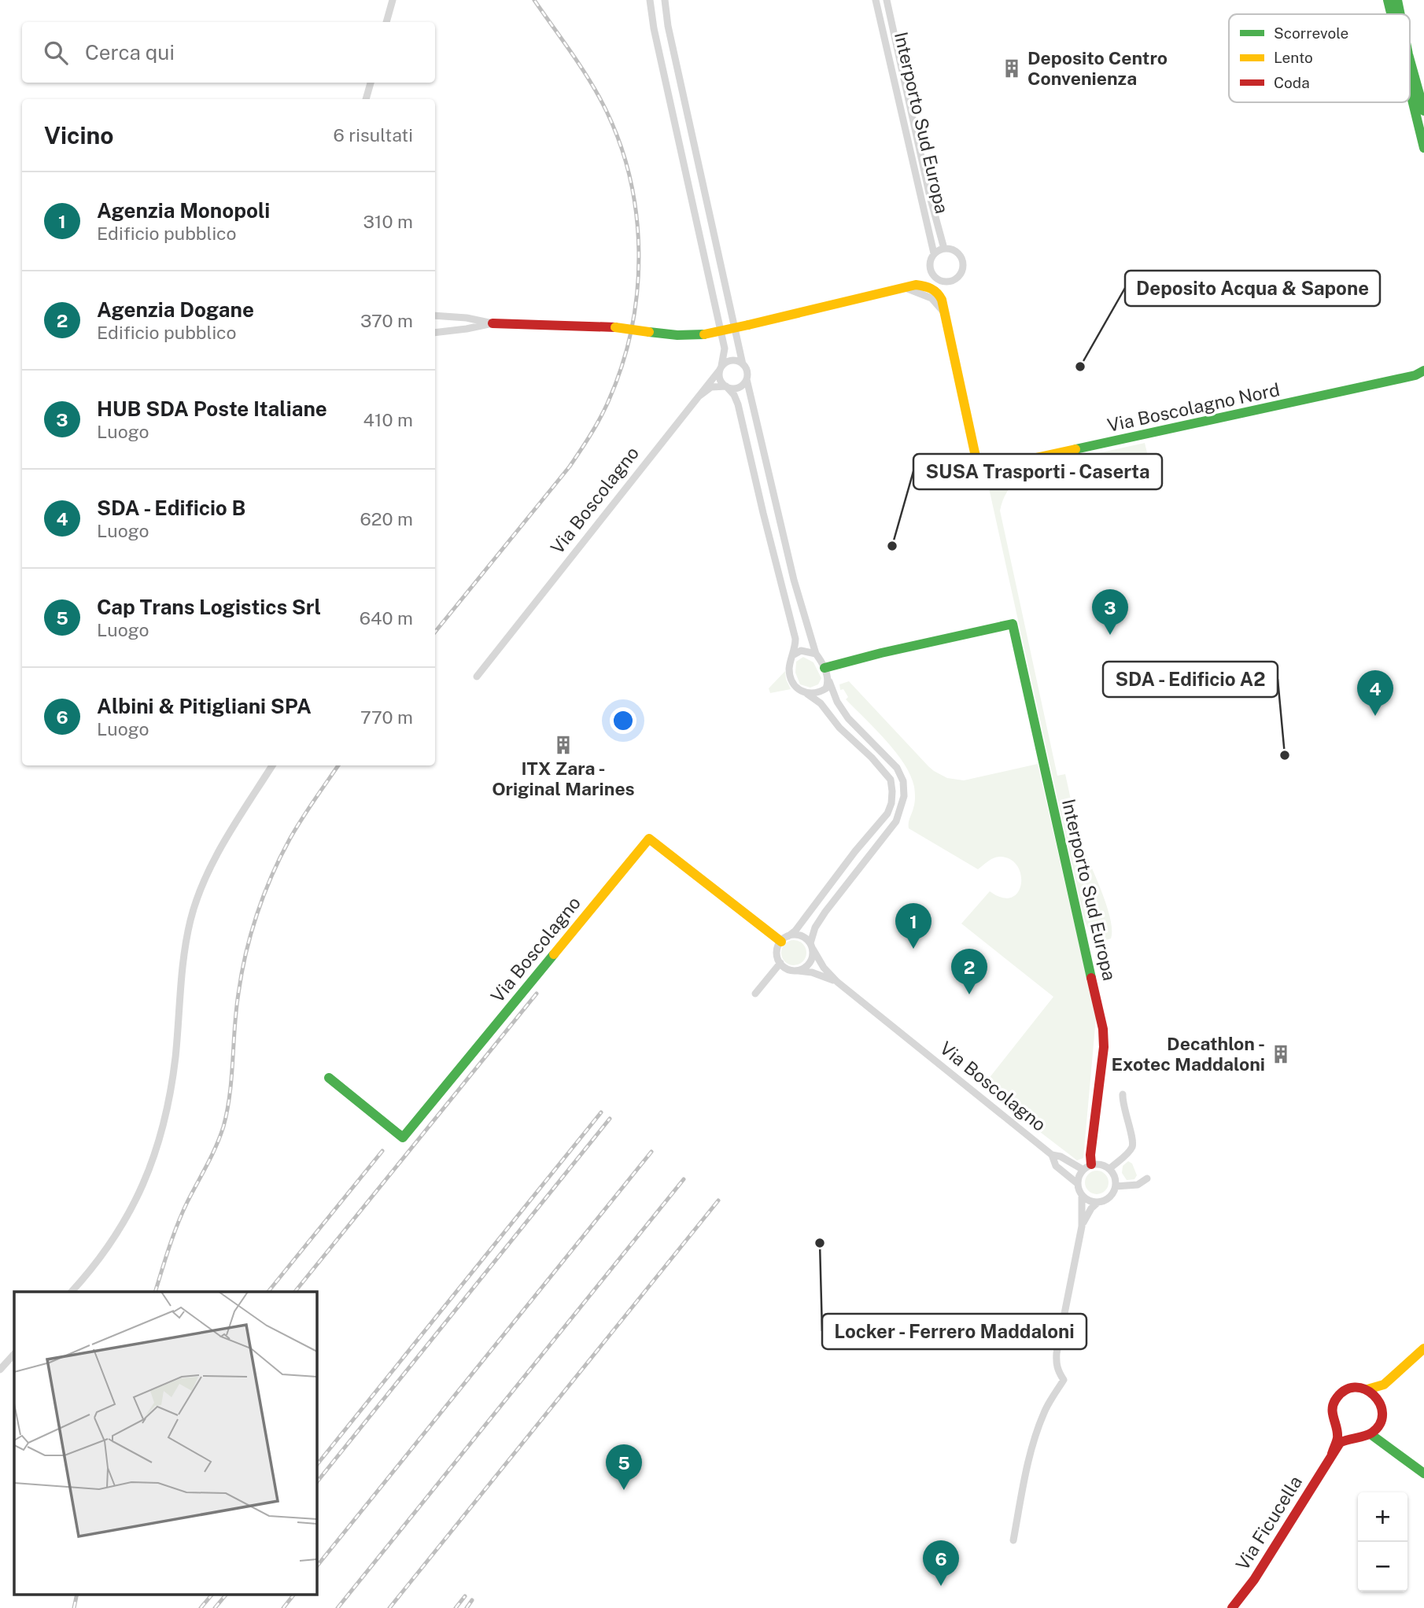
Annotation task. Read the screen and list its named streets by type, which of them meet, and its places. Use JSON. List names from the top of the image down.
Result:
{
  "streets": {
    "street": [
      "Interporto Sud Europa",
      "Via Boscolagno Nord",
      "Via Boscolagno",
      "Via Ficucella"
    ]
  },
  "crossings": [
    ["Interporto Sud Europa", "Via Boscolagno"]
  ],
  "places": {
    "building": ["Deposito Centro Convenienza", "ITX Zara - Original Marines", "Decathlon - Exotec Maddaloni"],
    "other": [
      "Deposito Acqua & Sapone",
      "SUSA Trasporti - Caserta",
      "SDA - Edificio A2",
      "Locker - Ferrero Maddaloni"
    ]
  },
  "legend": ["Scorrevole", "Lento", "Coda"],
  "page": {
    "search": "Cerca qui",
    "heading": ["Vicino", "6 risultati"],
    "list": [
      {
        "mark": "1",
        "name": "Agenzia Monopoli",
        "note": "Edificio pubblico",
        "value": "310 m"
      },
      {
        "mark": "2",
        "name": "Agenzia Dogane",
        "note": "Edificio pubblico",
        "value": "370 m"
      },
      {
        "mark": "3",
        "name": "HUB SDA Poste Italiane",
        "note": "Luogo",
        "value": "410 m"
      },
      {
        "mark": "4",
        "name": "SDA - Edificio B",
        "note": "Luogo",
        "value": "620 m"
      },
      {
        "mark": "5",
        "name": "Cap Trans Logistics Srl",
        "note": "Luogo",
        "value": "640 m"
      },
      {
        "mark": "6",
        "name": "Albini & Pitigliani SPA",
        "note": "Luogo",
        "value": "770 m"
      }
    ],
    "pins": [
      "3",
      "4",
      "1",
      "2",
      "5",
      "6"
    ],
    "map_buttons": ["+", "−"]
  }
}
